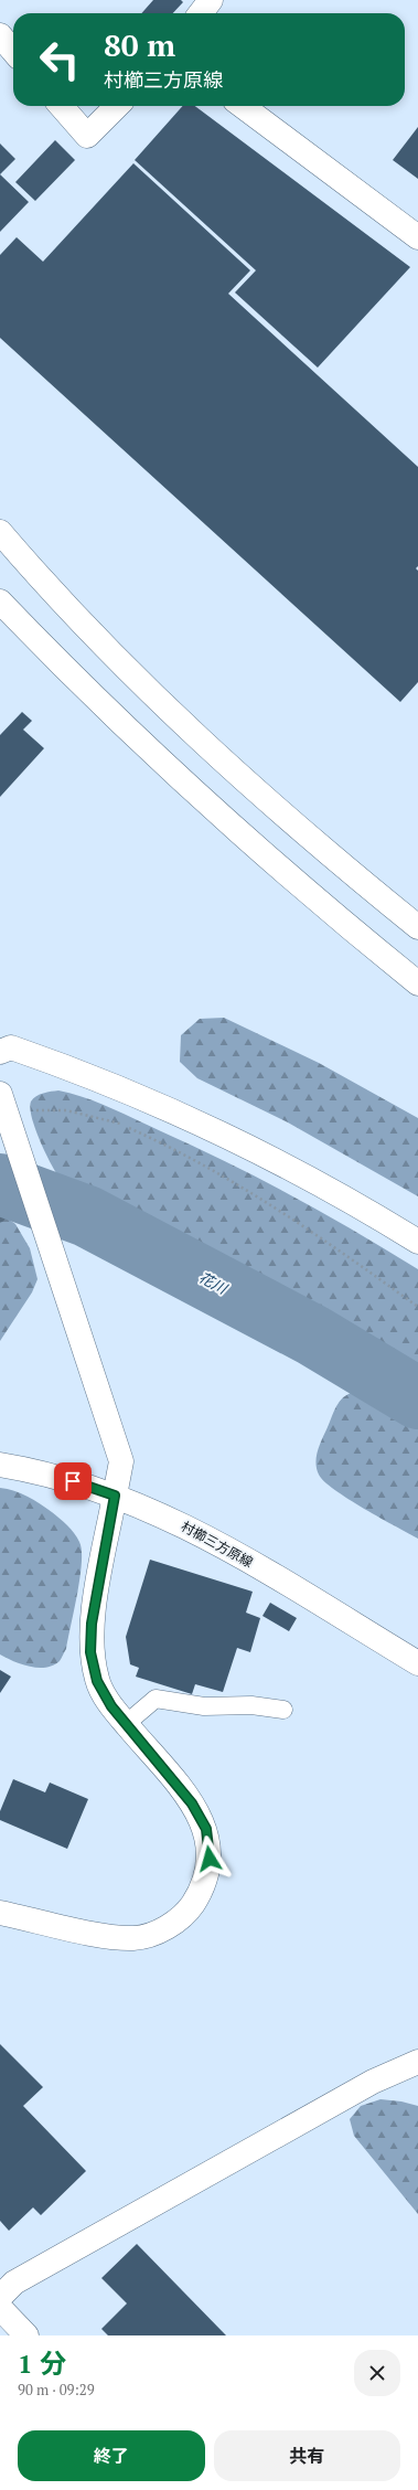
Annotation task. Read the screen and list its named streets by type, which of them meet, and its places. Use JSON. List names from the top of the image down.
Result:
{
  "streets": {
    "street": ["村櫛三方原線"]
  },
  "water": ["花川"],
  "page": {
    "turn": ["80 m", "村櫛三方原線"],
    "heading": ["1 分", "90 m · 09:29"],
    "buttons": ["終了", "共有"]
  }
}
